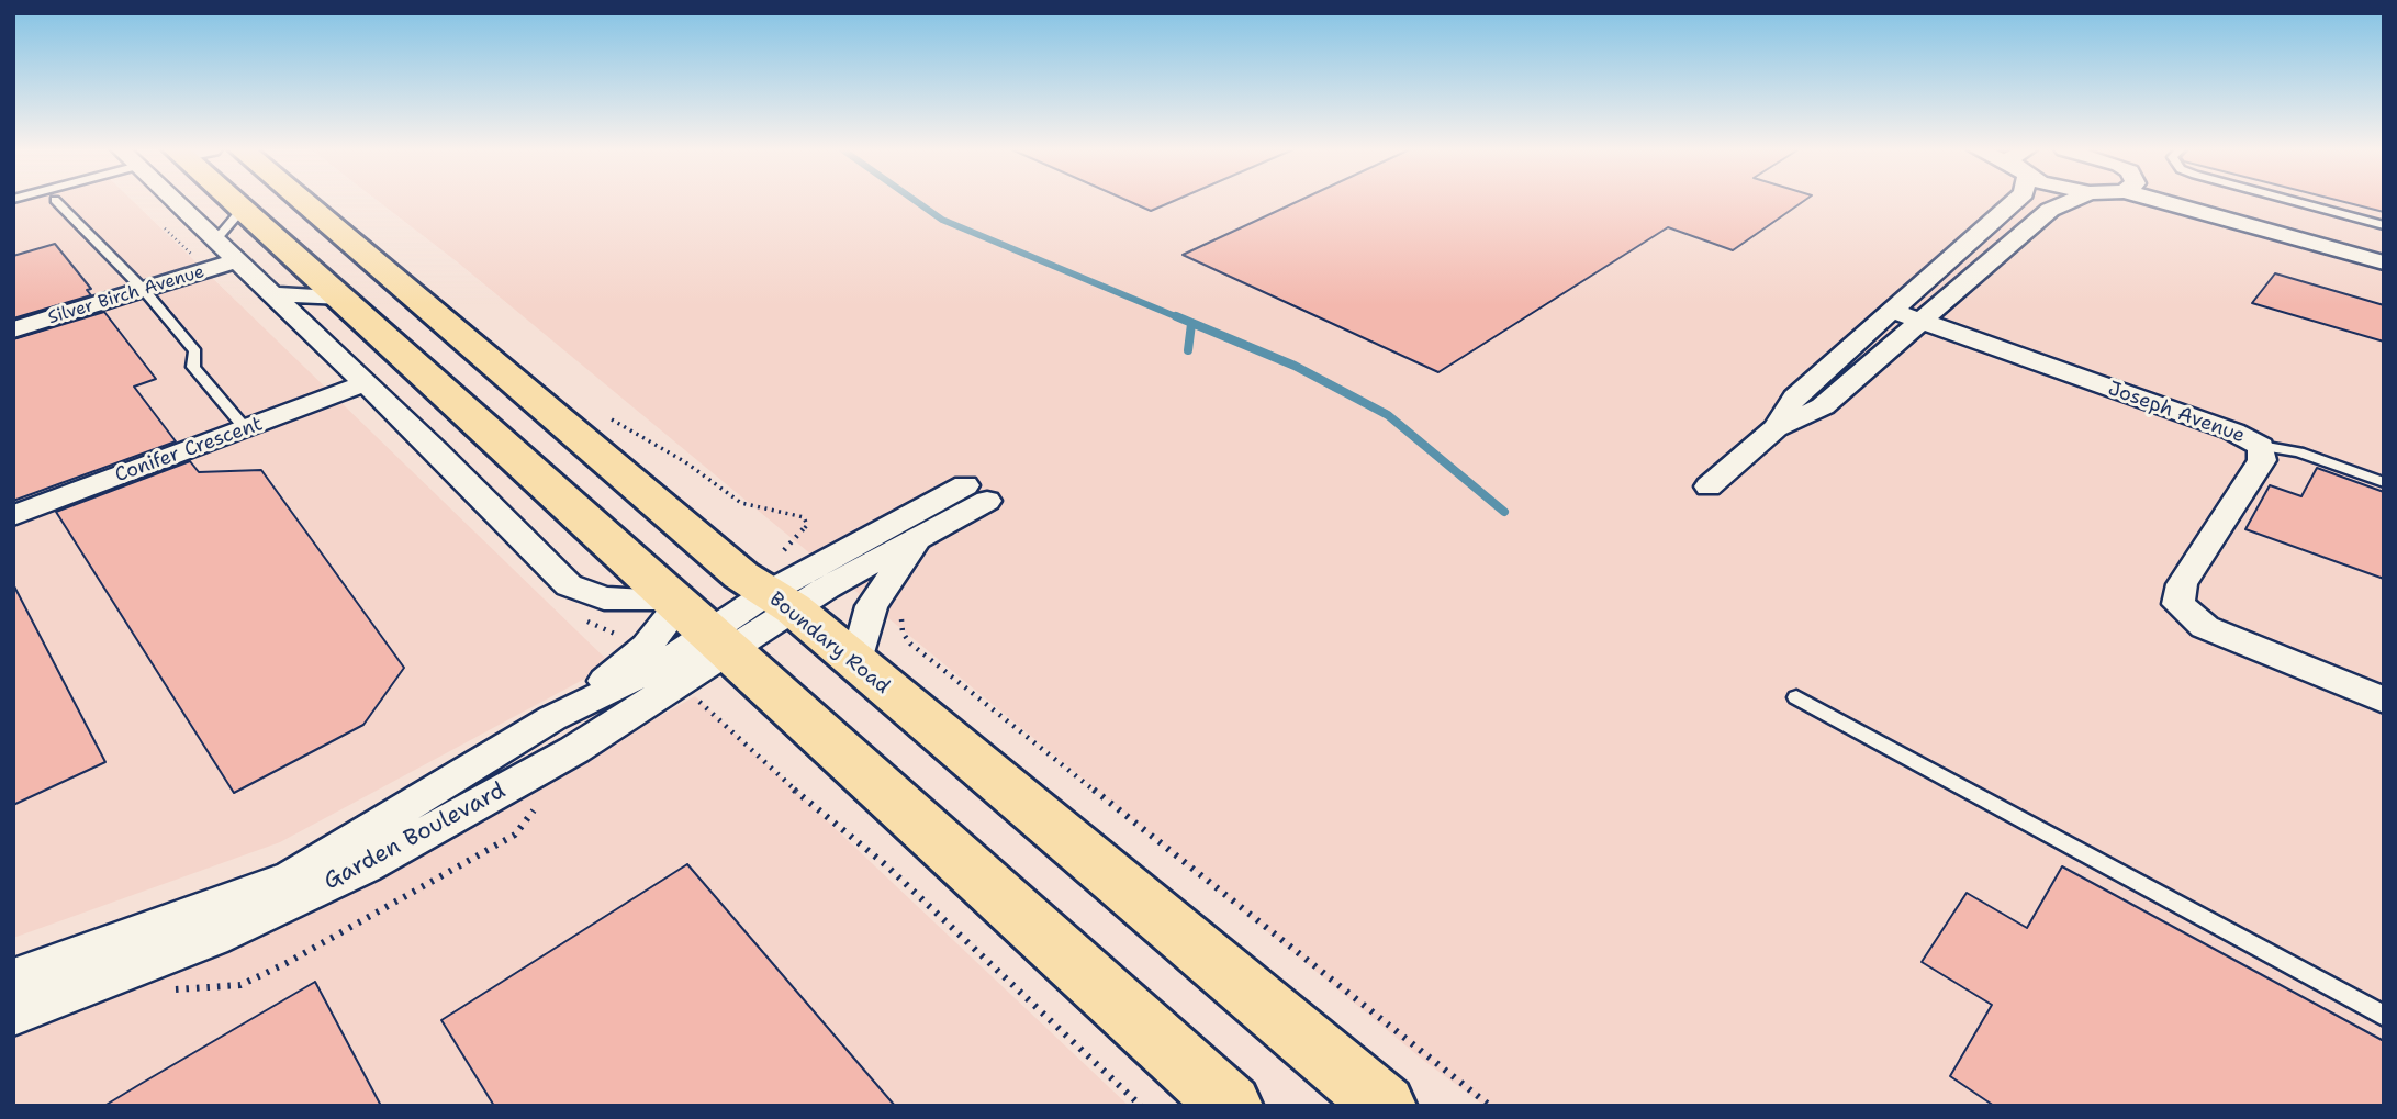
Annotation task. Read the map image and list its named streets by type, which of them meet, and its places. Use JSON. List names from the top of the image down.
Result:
{
  "streets": {
    "main road": ["Boundary Road"],
    "street": [
      "Silver Birch Avenue",
      "Joseph Avenue",
      "Conifer Crescent",
      "Garden Boulevard"
    ]
  },
  "crossings": [
    ["Boundary Road", "Garden Boulevard"]
  ]
}
